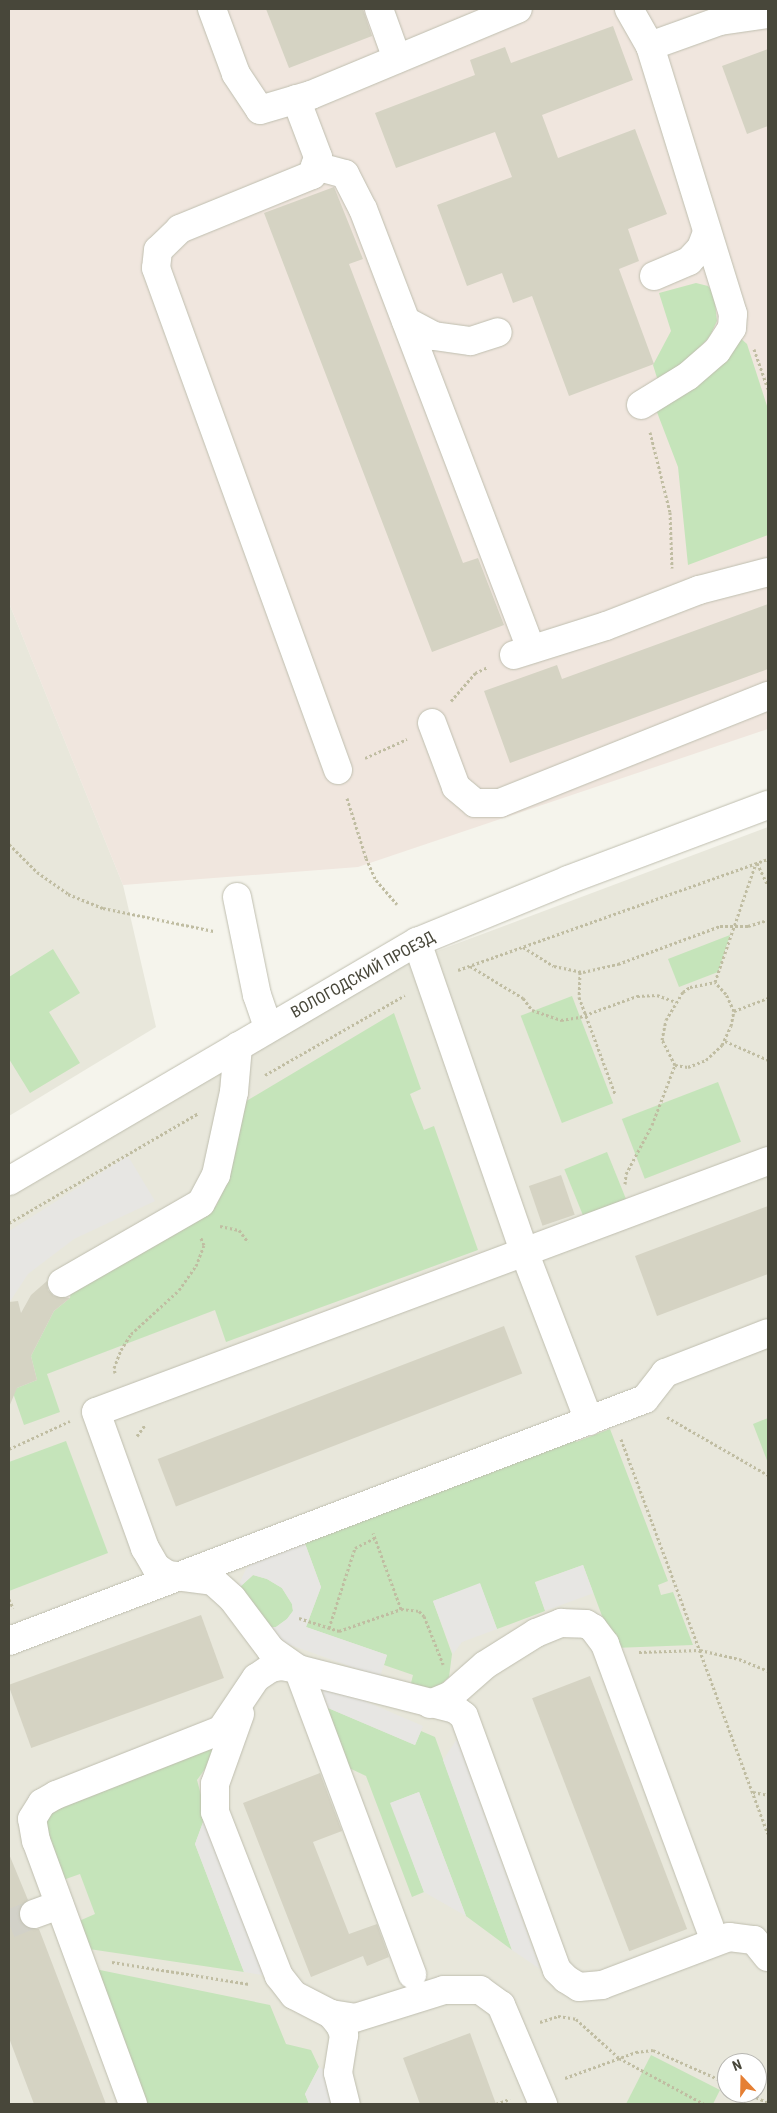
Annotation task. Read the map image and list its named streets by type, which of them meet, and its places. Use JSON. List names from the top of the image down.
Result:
{
  "streets": {
    "street": ["ВОЛОГОДСКИЙ ПРОЕЗД"]
  },
  "north": "top"
}
